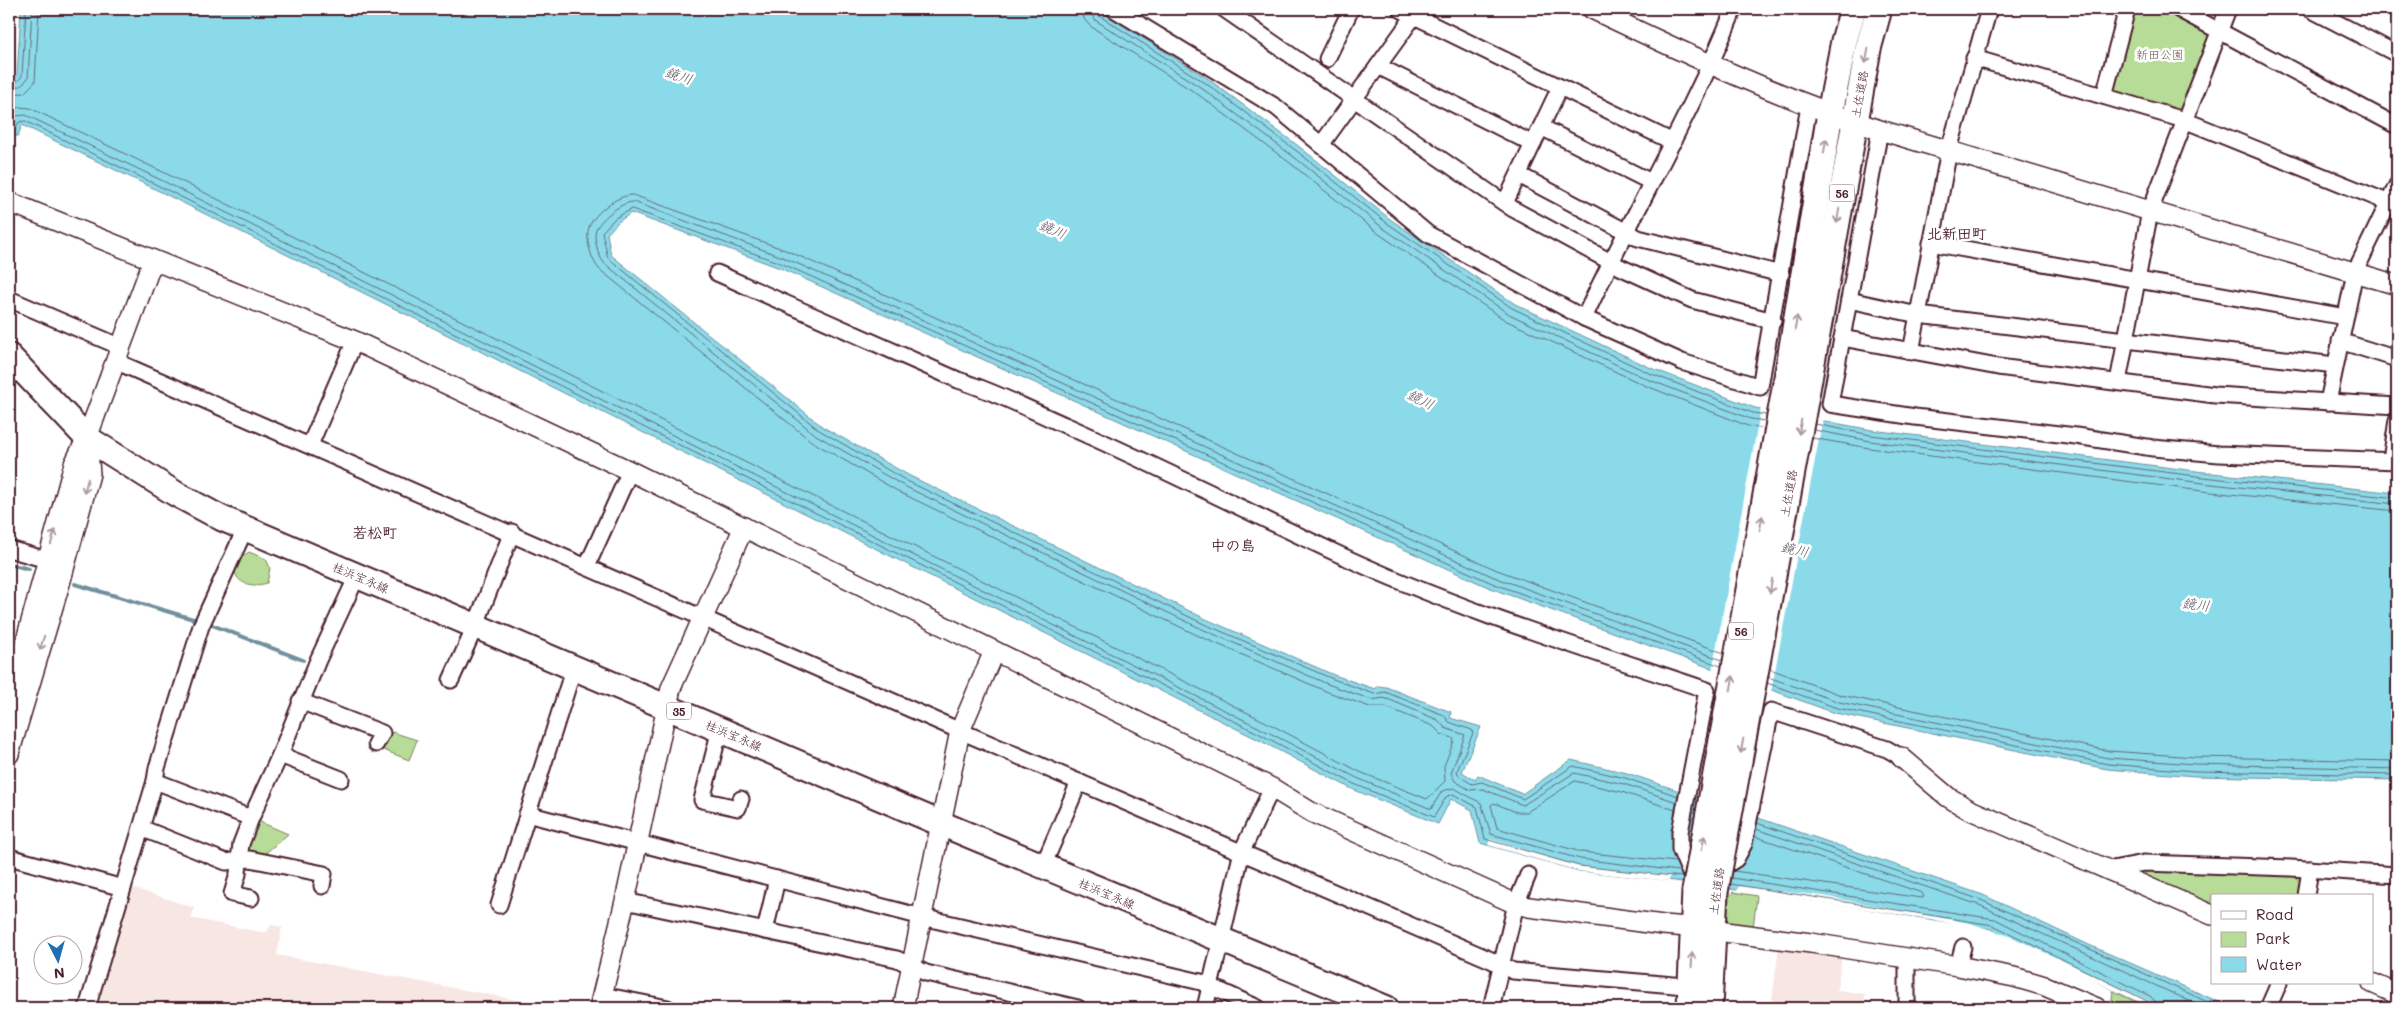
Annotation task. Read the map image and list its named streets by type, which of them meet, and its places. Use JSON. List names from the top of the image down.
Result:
{
  "streets": {
    "highway": ["土佐道路", "56"],
    "main road": ["桂浜宝永線", "35"]
  },
  "districts": ["北新田町", "若松町", "中の島"],
  "water": ["鏡川"],
  "parks": ["新田公園"],
  "legend": ["Road", "Park", "Water"],
  "north": "bottom"
}
